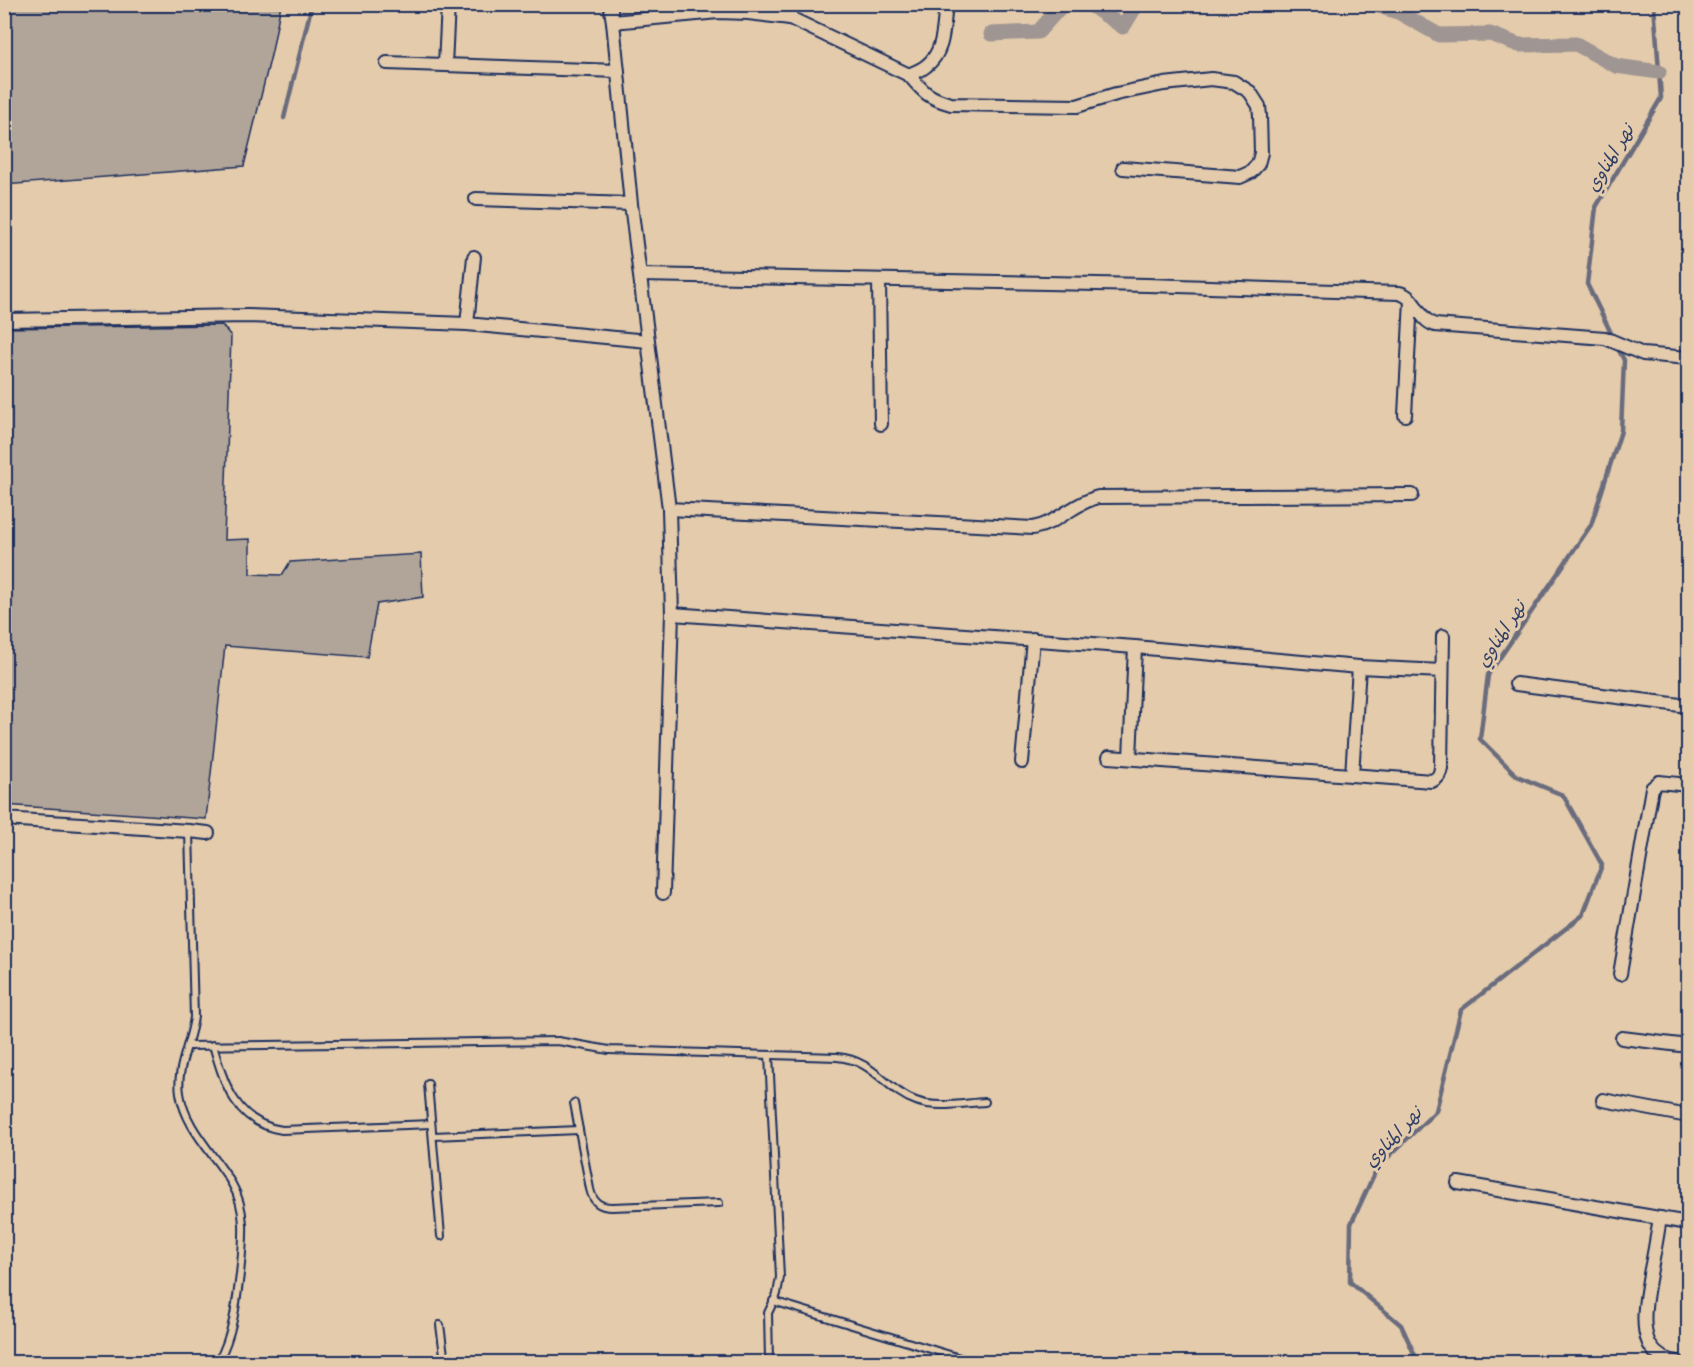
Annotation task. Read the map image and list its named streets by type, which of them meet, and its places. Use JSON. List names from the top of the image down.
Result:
{
  "water": ["نهر المناوي"]
}
